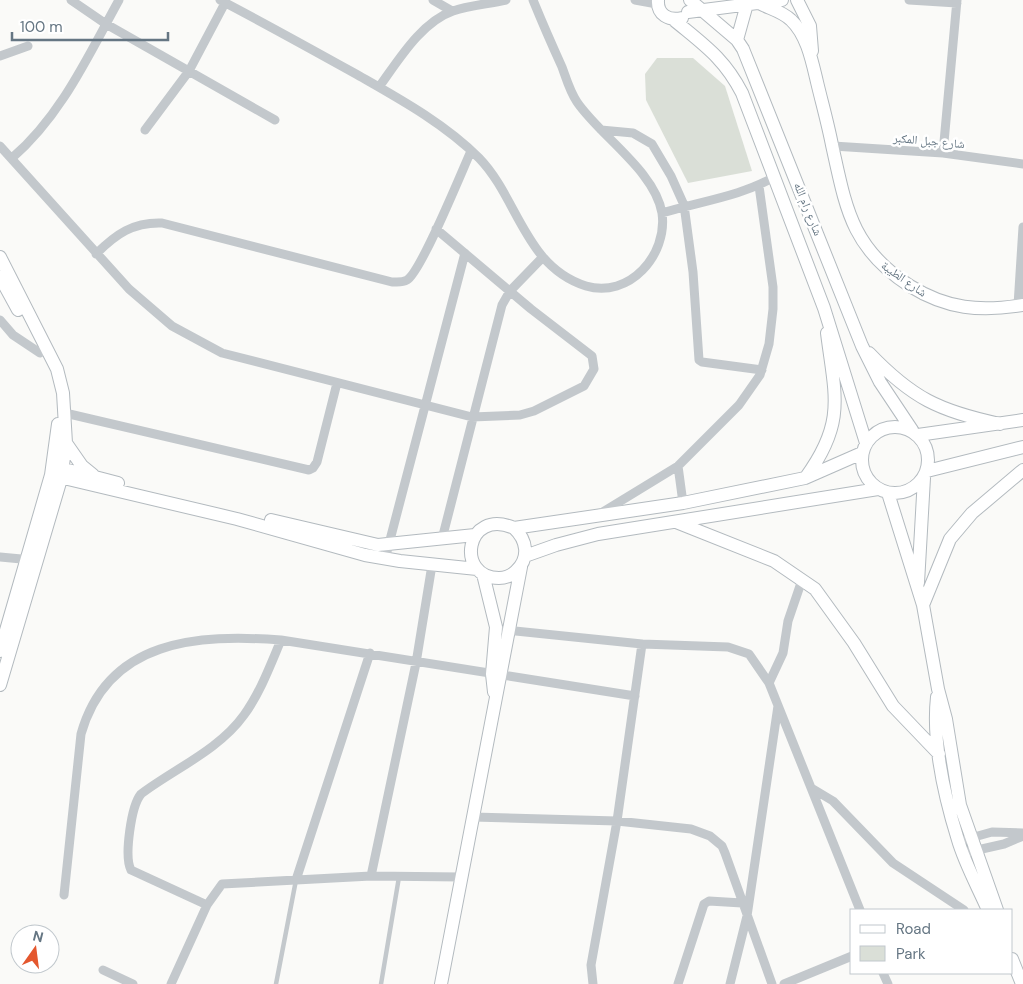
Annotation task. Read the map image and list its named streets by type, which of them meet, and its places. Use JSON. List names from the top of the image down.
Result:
{
  "streets": {
    "street": ["شارع جبل المكبر", "شارع رام الله", "شارع الطيبة"]
  },
  "crossings": [
    ["شارع جبل المكبر", "شارع الطيبة"]
  ],
  "legend": ["Road", "Park"],
  "scale_bar": "100 m",
  "north": "top"
}
